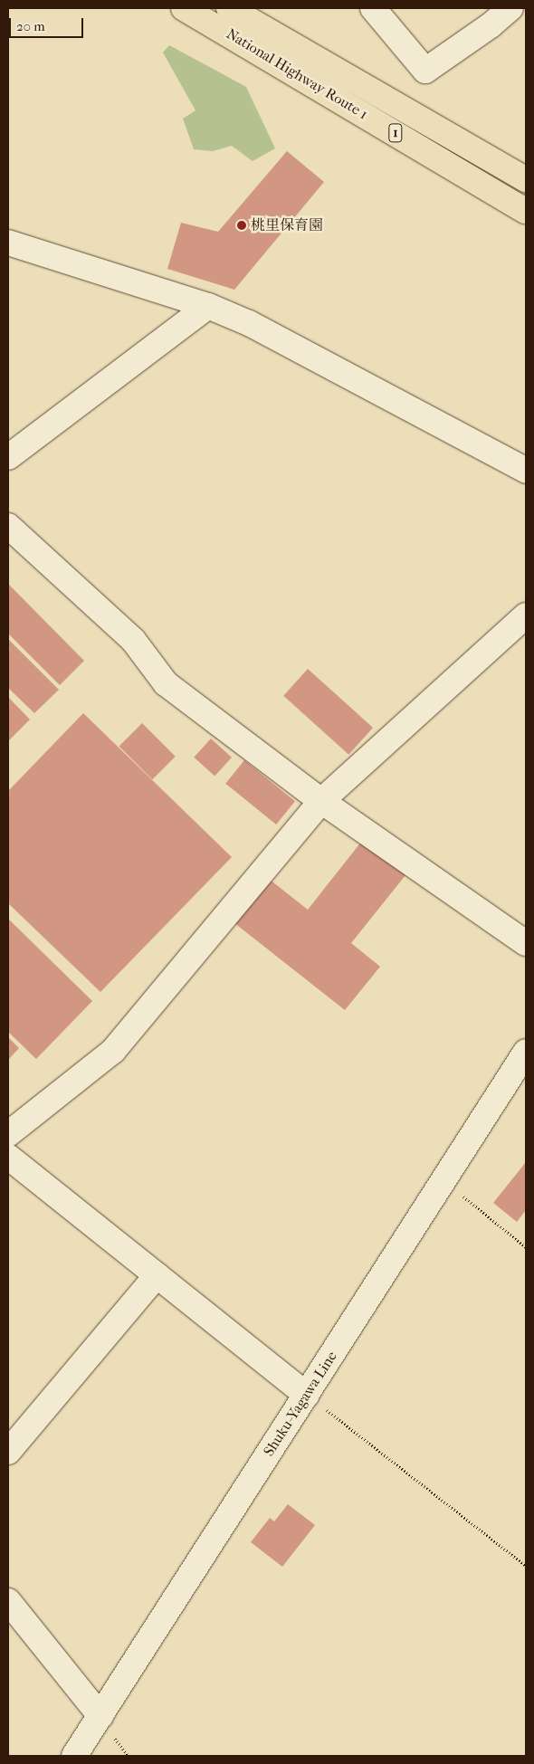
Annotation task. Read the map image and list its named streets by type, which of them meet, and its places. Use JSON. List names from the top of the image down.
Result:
{
  "streets": {
    "highway": ["National Highway Route 1", "1"],
    "street": ["Shuku-Yagawa Line"]
  },
  "places": ["桃里保育園"],
  "scale_bar": "20 m"
}
